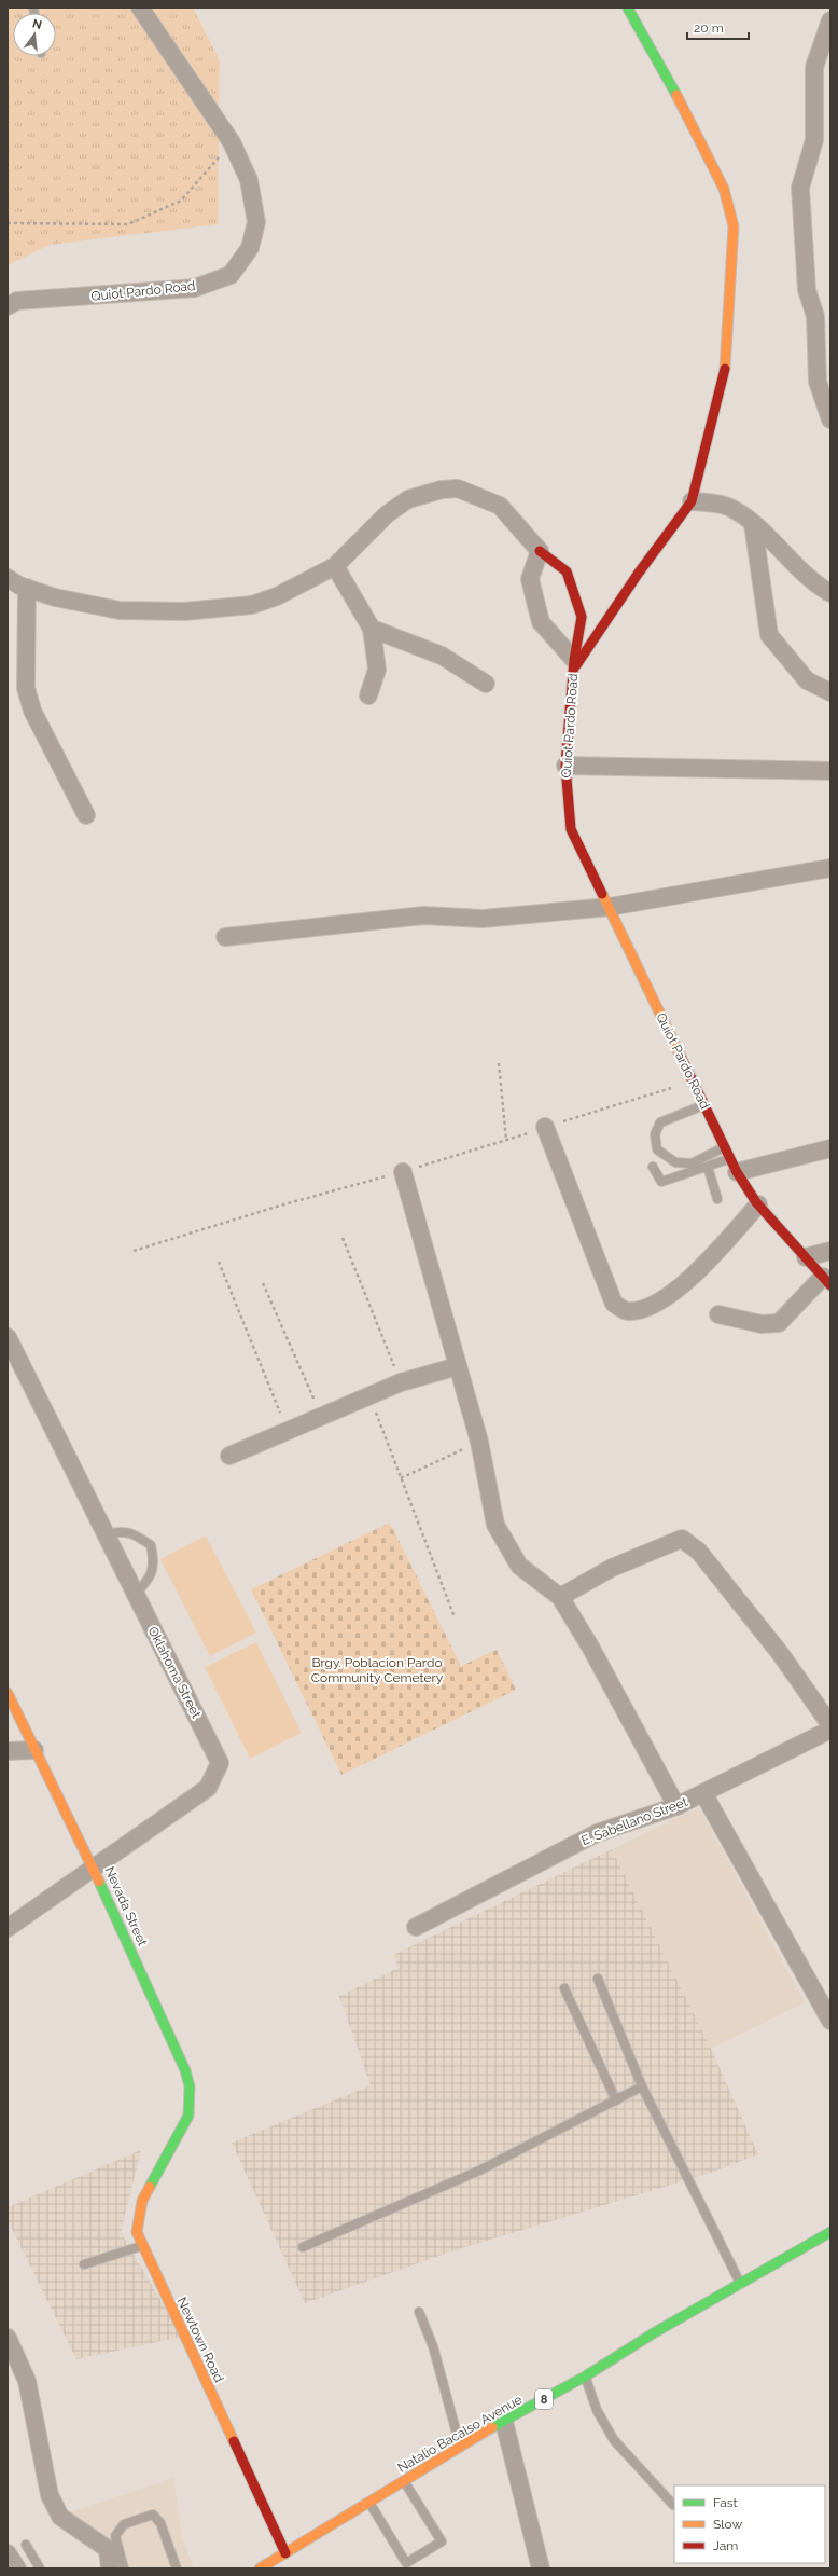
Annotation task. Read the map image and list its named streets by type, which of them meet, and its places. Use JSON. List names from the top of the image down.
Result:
{
  "streets": {
    "street": [
      "Quiot Pardo Road",
      "Oklahoma Street",
      "E. Sabellano Street",
      "Nevada Street",
      "Newtown Road",
      "8",
      "Natalio Bacalso Avenue"
    ]
  },
  "crossings": [
    ["Oklahoma Street", "Nevada Street"],
    ["Nevada Street", "Newtown Road"],
    ["Newtown Road", "Natalio Bacalso Avenue"]
  ],
  "parks": ["Brgy. Poblacion Pardo Community Cemetery"],
  "legend": ["Fast", "Slow", "Jam"],
  "scale_bar": "20 m",
  "north": "top"
}
